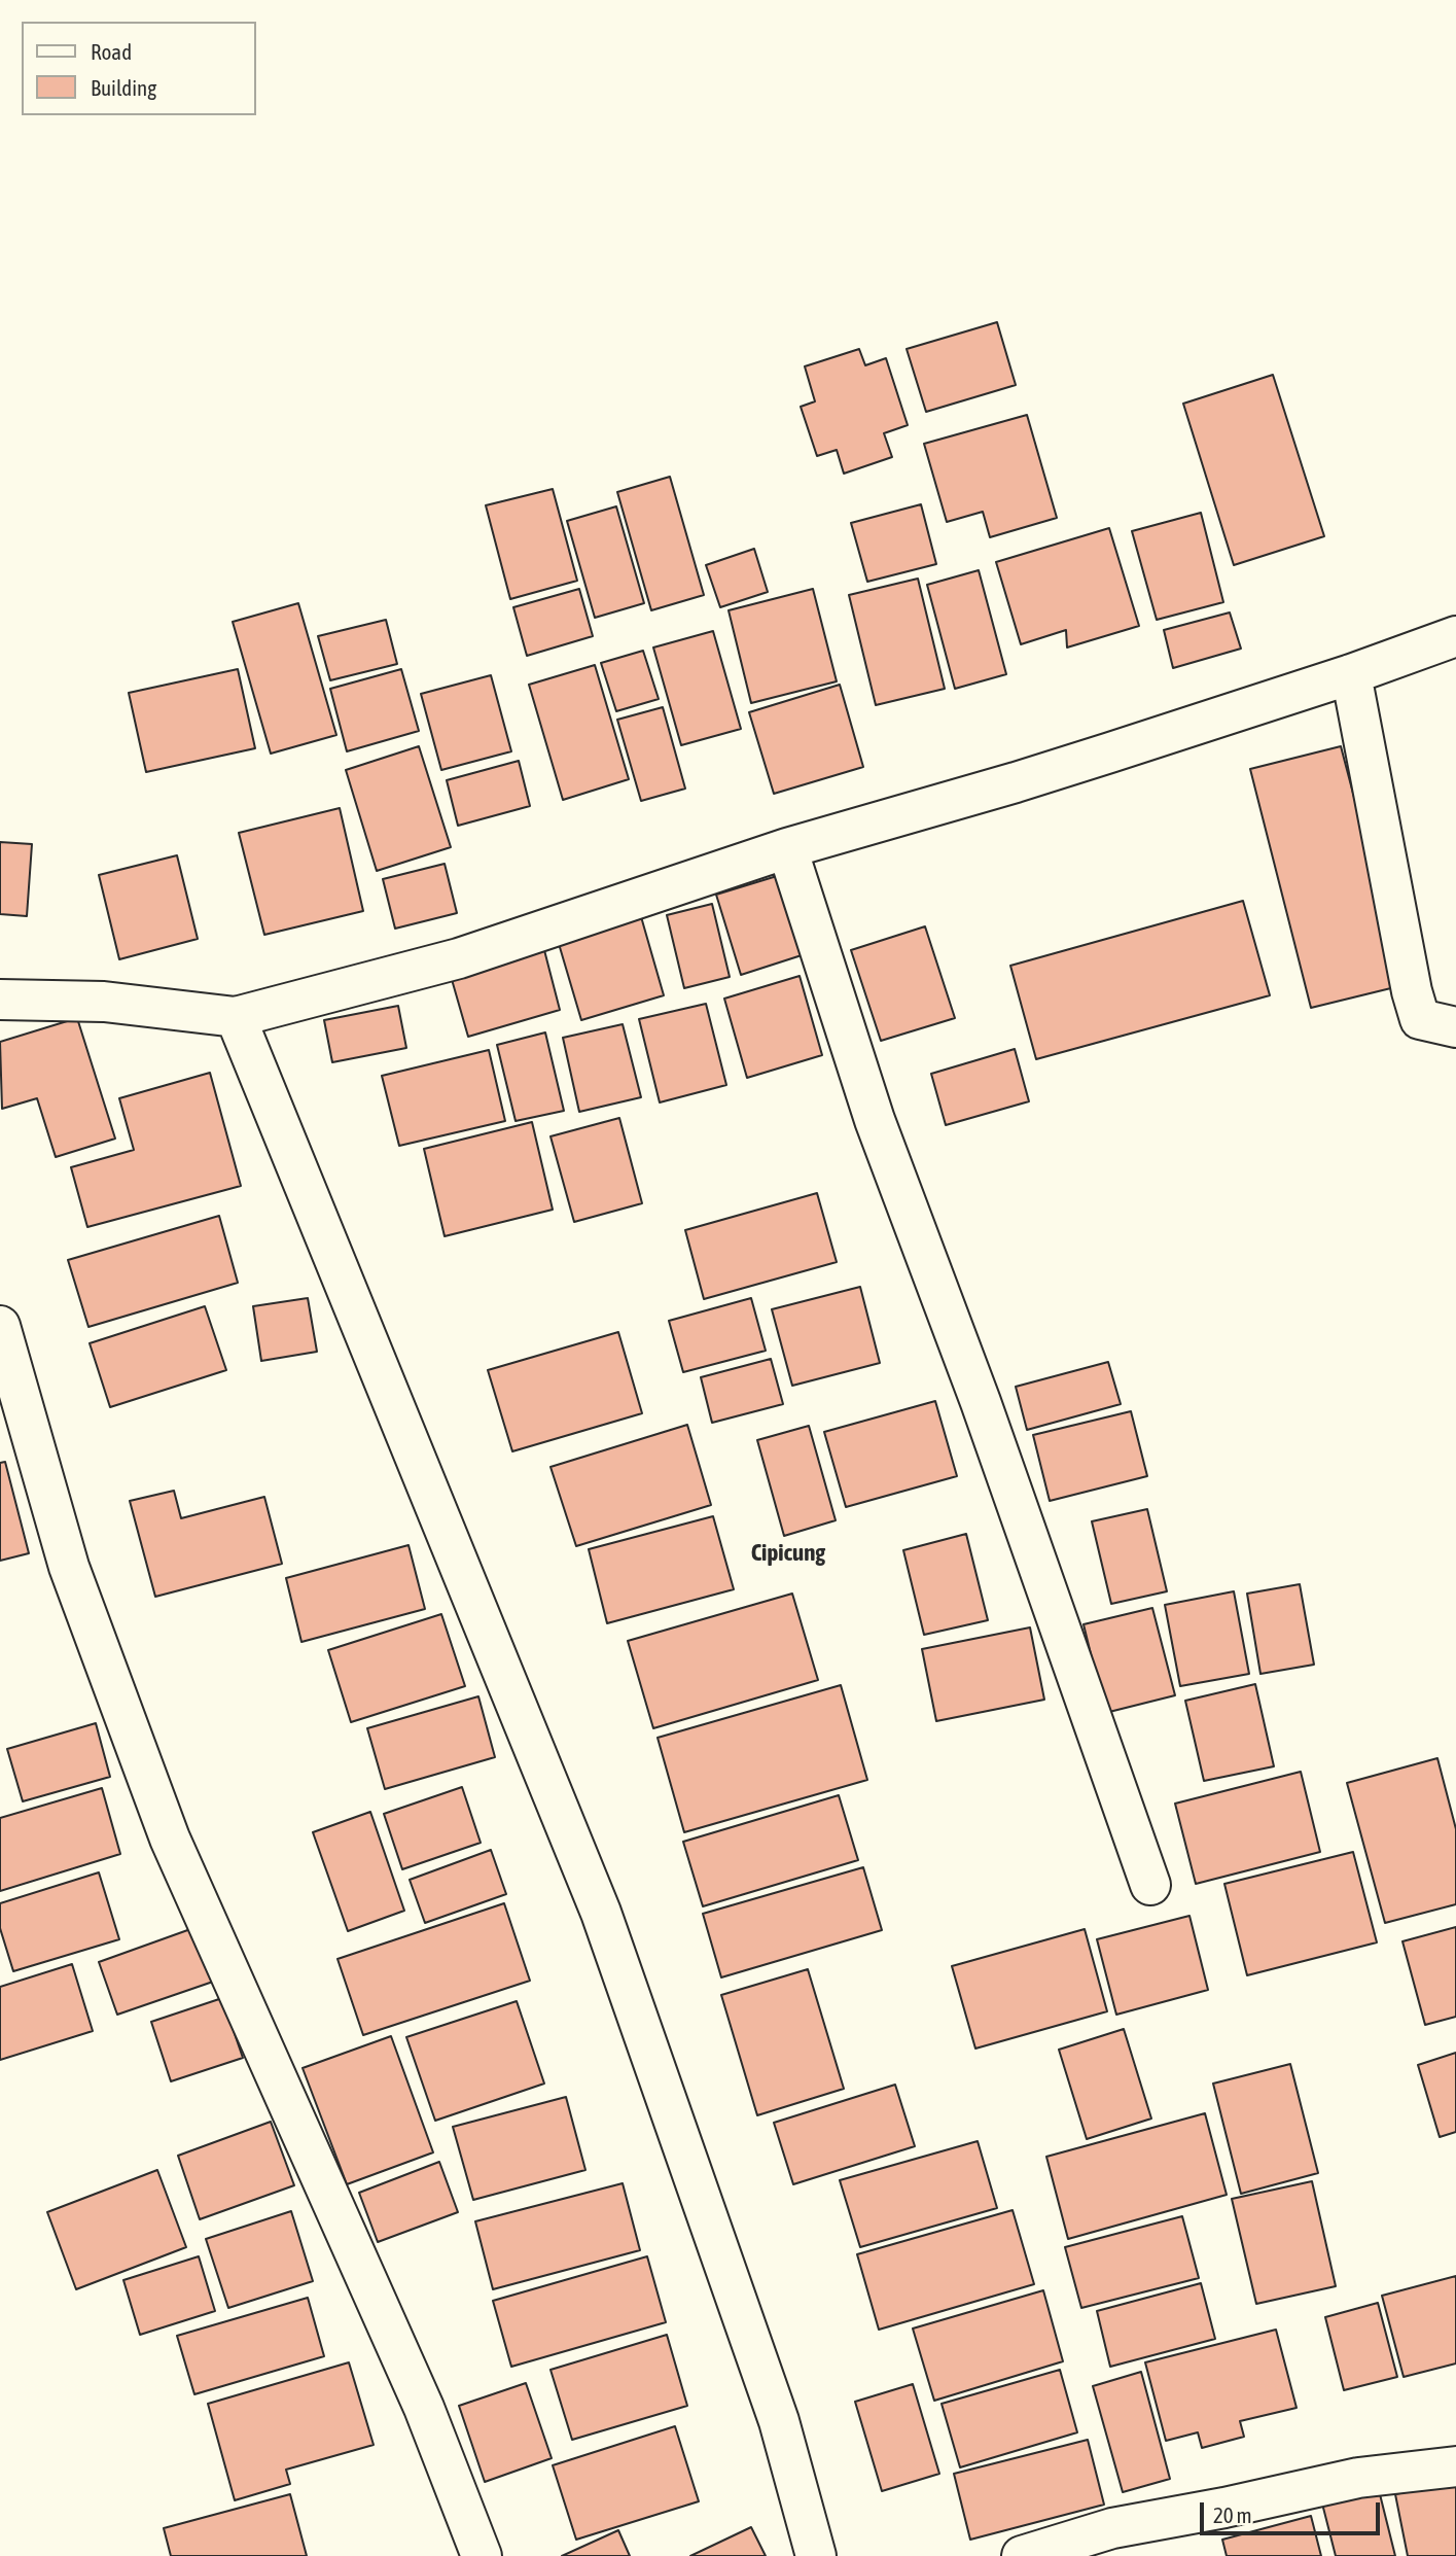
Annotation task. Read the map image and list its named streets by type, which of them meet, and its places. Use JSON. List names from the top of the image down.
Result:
{
  "districts": ["Cipicung"],
  "legend": ["Road", "Building"],
  "scale_bar": "20 m"
}
